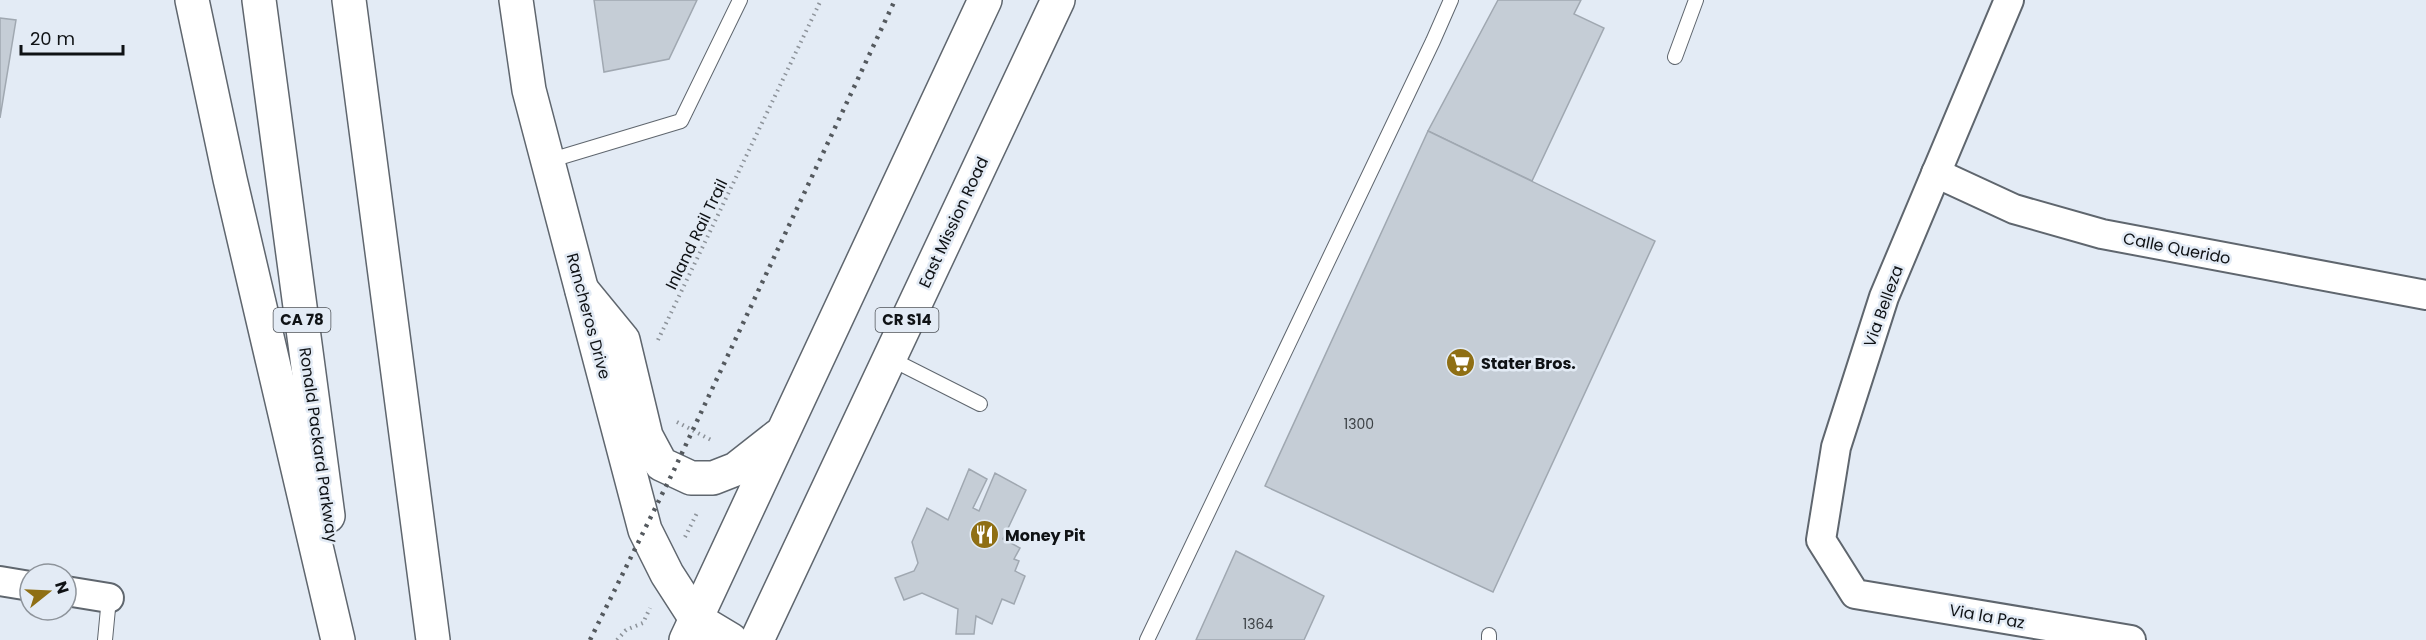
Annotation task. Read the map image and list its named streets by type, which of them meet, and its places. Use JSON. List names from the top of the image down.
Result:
{
  "streets": {
    "main road": [
      "East Mission Road",
      "Rancheros Drive",
      "CA 78",
      "CR S14",
      "Ronald Packard Parkway"
    ],
    "street": ["Calle Querido", "Via Belleza", "Via la Paz"],
    "path": ["Inland Rail Trail"]
  },
  "crossings": [
    ["Calle Querido", "Via Belleza"],
    ["Via Belleza", "Via la Paz"]
  ],
  "places": {
    "supermarket": ["Stater Bros."],
    "restaurant": ["Money Pit"]
  },
  "house_numbers": ["1300", "1364"],
  "scale_bar": "20 m",
  "north": "right"
}
